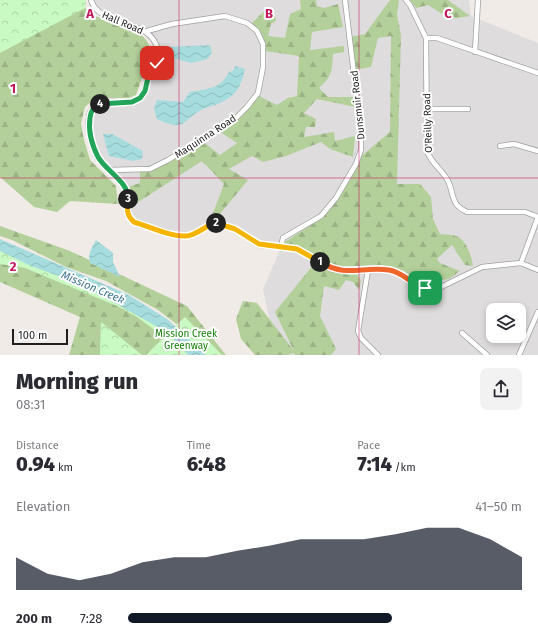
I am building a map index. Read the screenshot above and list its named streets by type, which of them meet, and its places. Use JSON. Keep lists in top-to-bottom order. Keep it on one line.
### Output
{"streets":{"street":["Hall Road","Dunsmuir Road","O'Reilly Road","Maquinna Road"]},"crossings":[["Hall Road","Dunsmuir Road"],["Hall Road","Maquinna Road"]],"water":["Mission Creek"],"parks":["Mission Creek Greenway"],"scale_bar":"100 m","page":{"pins":["4","3","2","1"],"scale":"100 m","heading":["Morning run","08:31"],"stats":[["Distance","0.94 km"],["Time","6:48"],["Pace","7:14 /km"]],"chart":["Elevation","41–50 m"],"list":[{"name":"200 m","note":"7:28"}]},"grid":{"columns":["A","B","C"],"rows":["1","2"]}}
